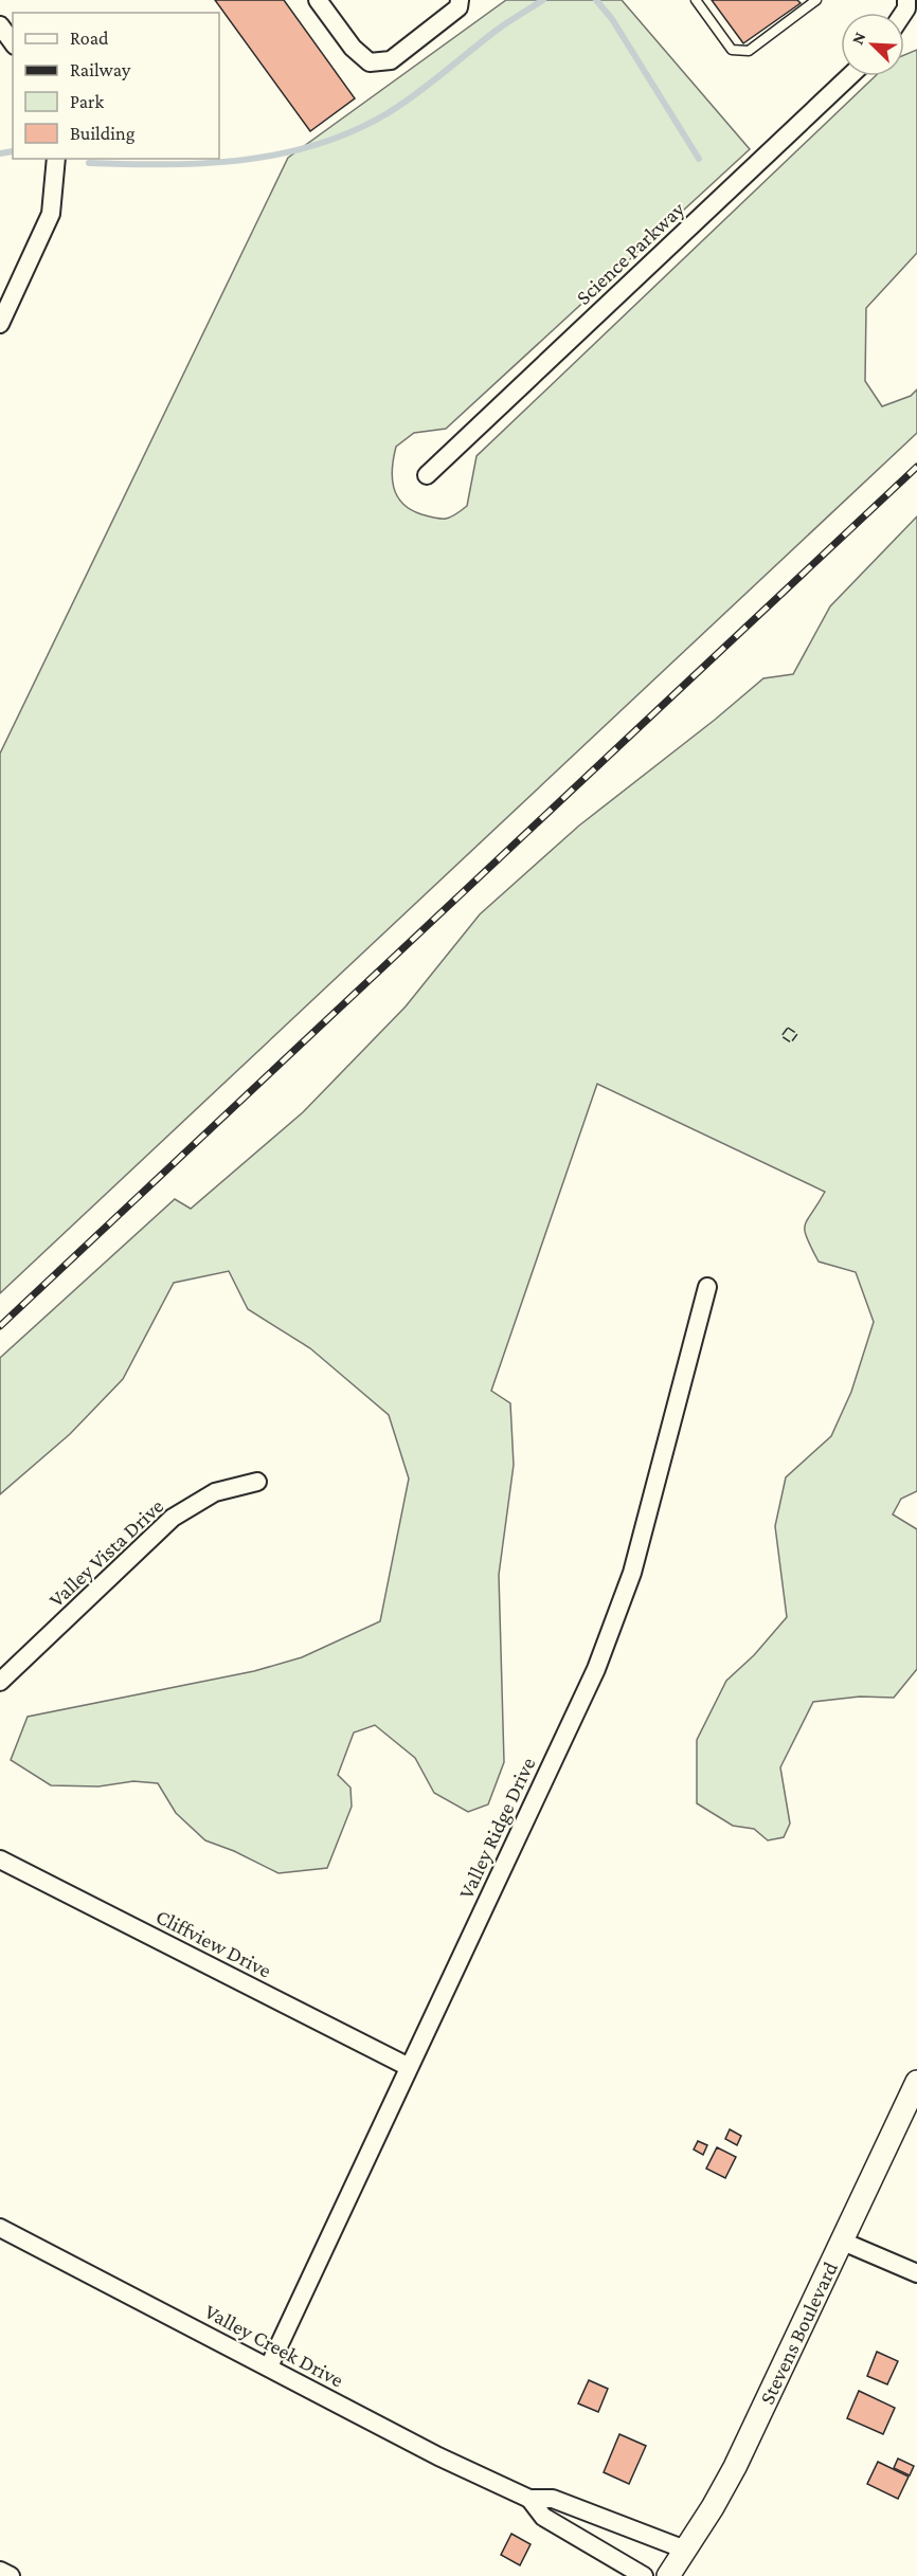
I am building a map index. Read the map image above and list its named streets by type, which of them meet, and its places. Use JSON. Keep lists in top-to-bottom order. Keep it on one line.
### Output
{"streets":{"street":["Science Parkway","Valley Vista Drive","Valley Ridge Drive","Cliffview Drive","Stevens Boulevard","Valley Creek Drive"]},"crossings":[["Valley Ridge Drive","Cliffview Drive"],["Valley Ridge Drive","Valley Creek Drive"],["Stevens Boulevard","Valley Creek Drive"]],"legend":["Road","Railway","Park","Building"],"north":"top left"}
